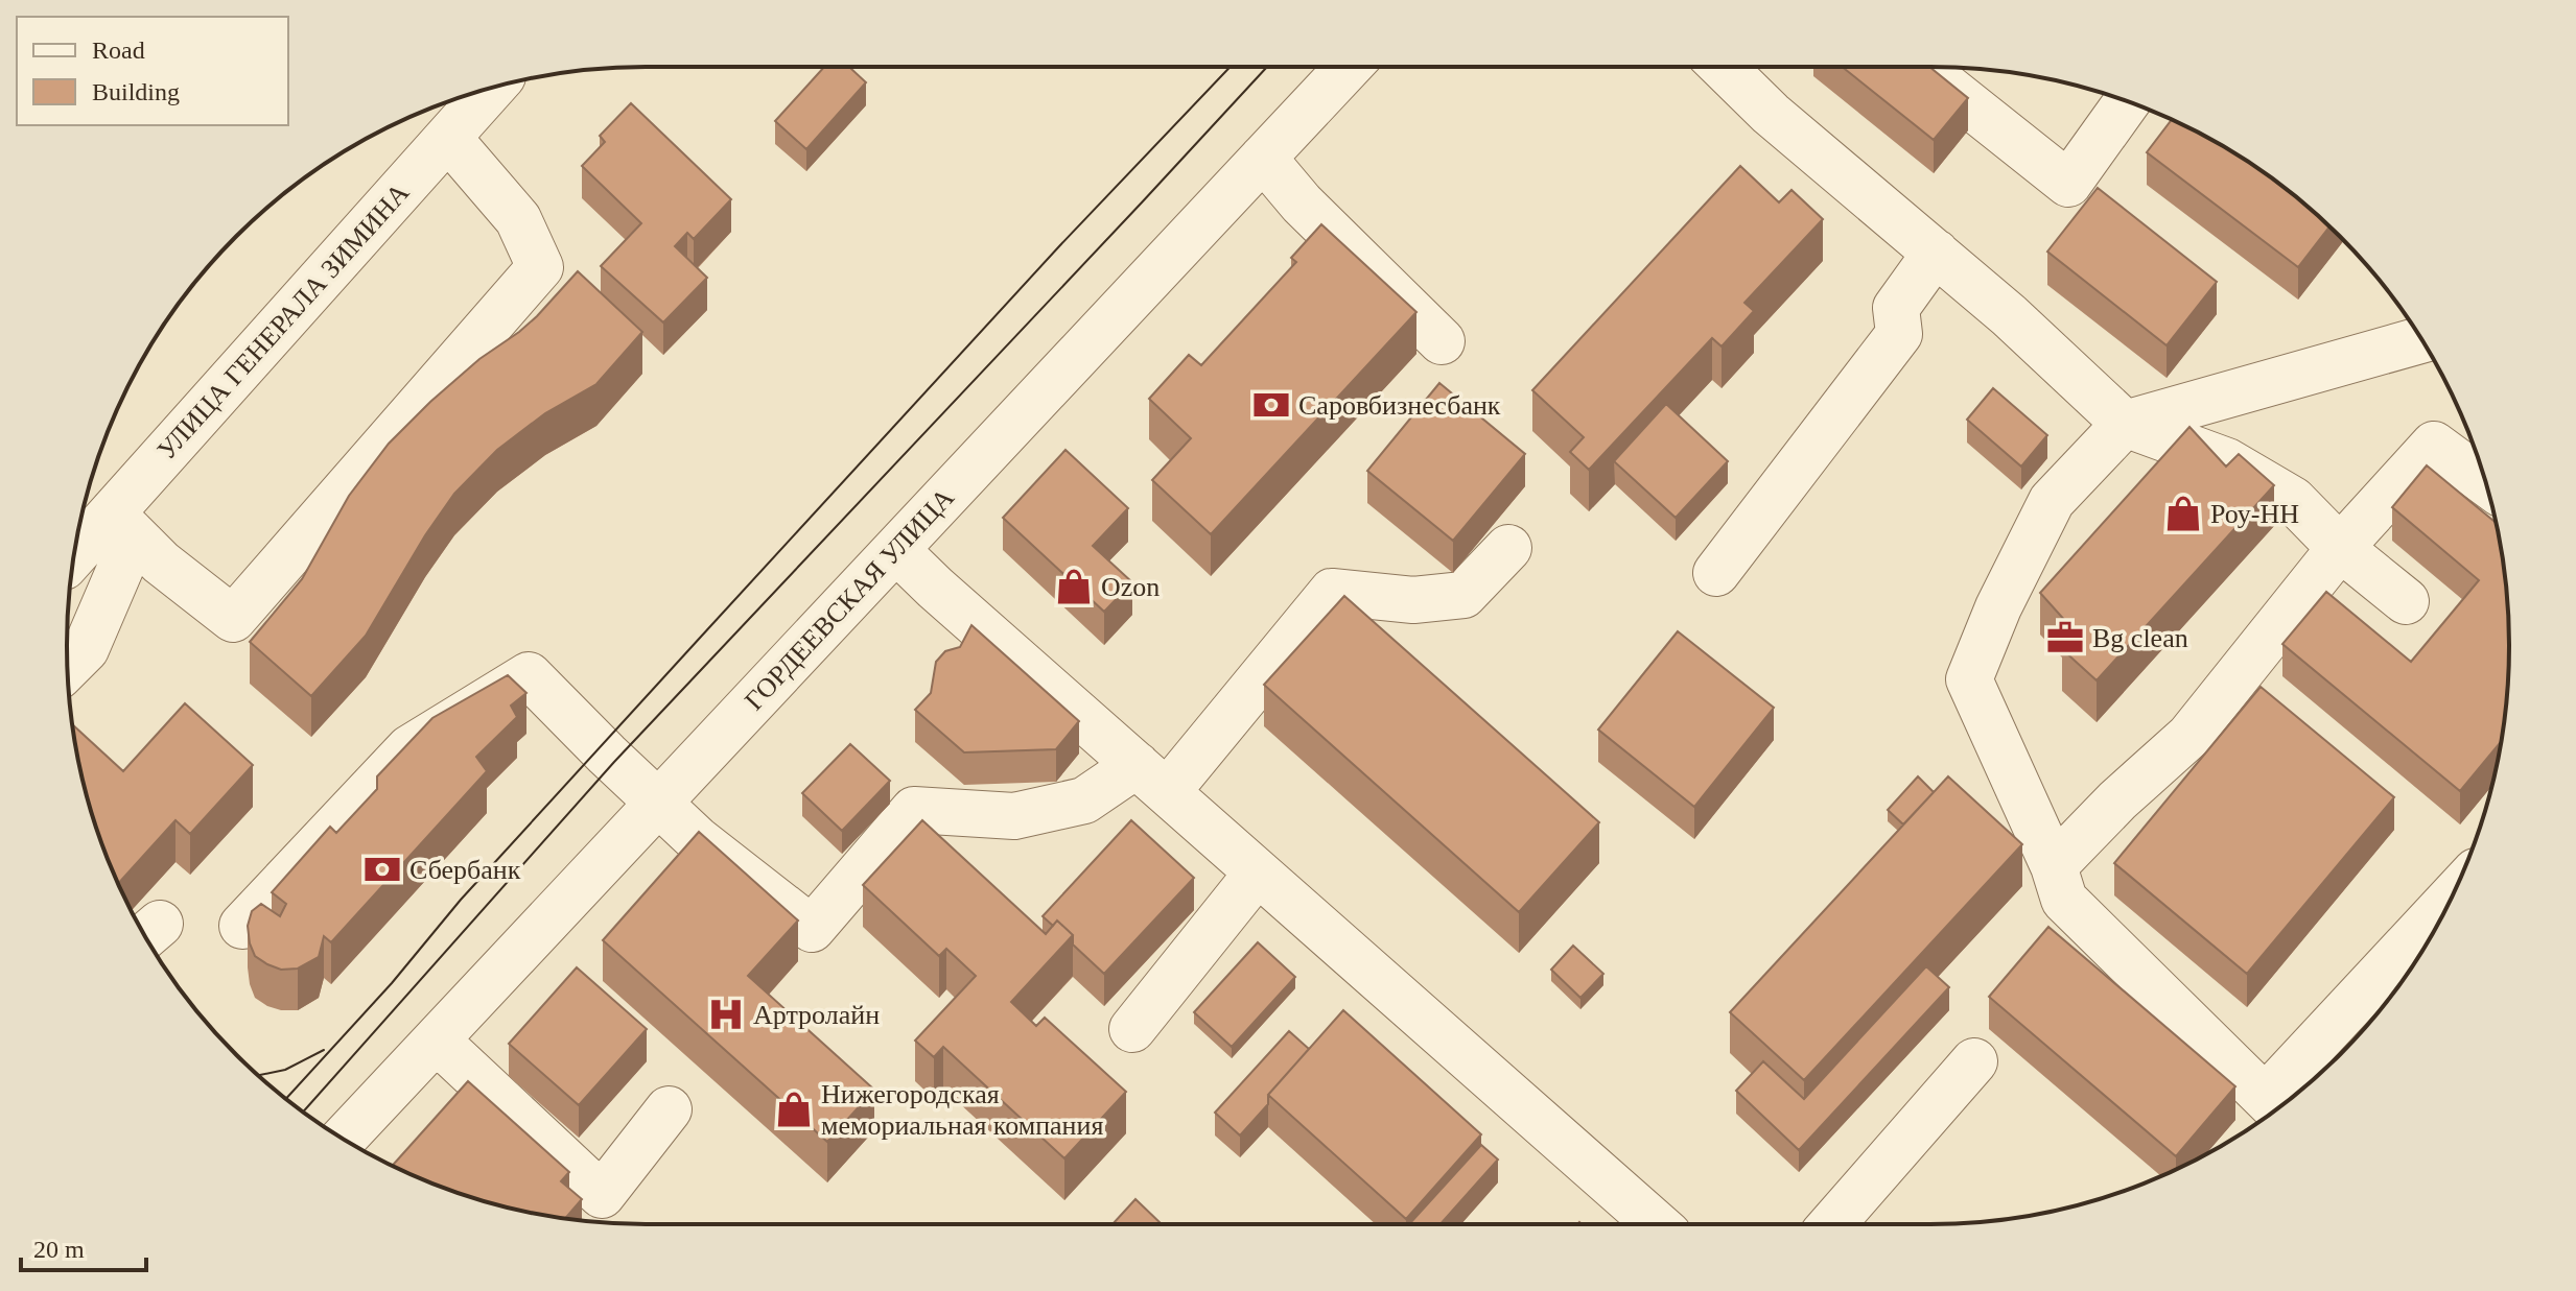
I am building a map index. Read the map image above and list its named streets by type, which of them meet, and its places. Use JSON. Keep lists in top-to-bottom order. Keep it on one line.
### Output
{"streets":{"street":["УЛИЦА ГЕНЕРАЛА ЗИМИНА","ГОРДЕЕВСКАЯ УЛИЦА"]},"places":{"bank":["Саровбизнесбанк","Сбербанк"],"shop":["Роу-НН","Ozon","Нижегородская мемориальная компания"],"office":["Bg clean"],"hospital":["Артролайн"]},"legend":["Road","Building"],"scale_bar":"20 m"}
